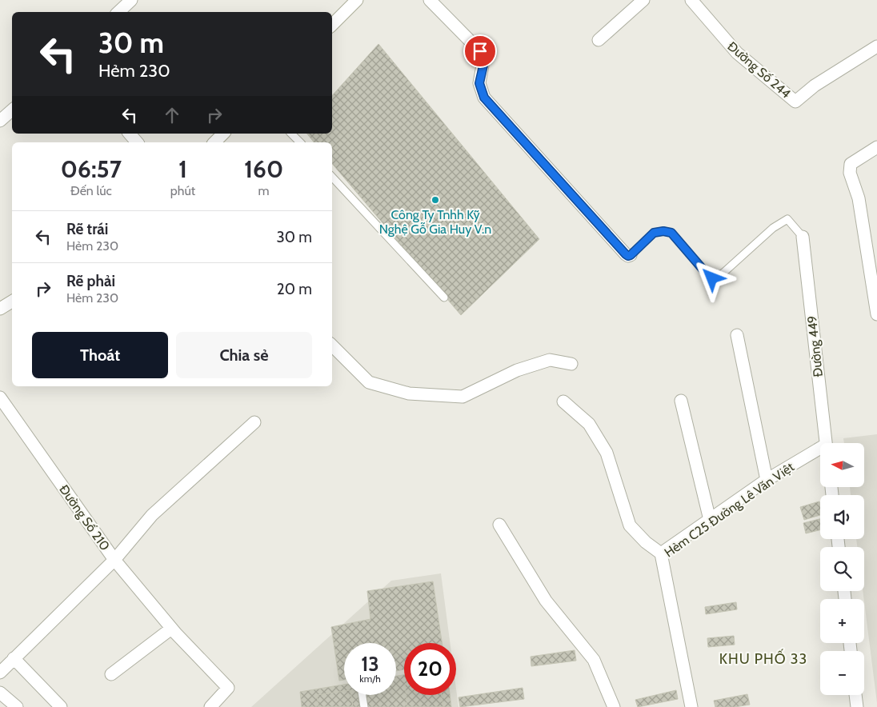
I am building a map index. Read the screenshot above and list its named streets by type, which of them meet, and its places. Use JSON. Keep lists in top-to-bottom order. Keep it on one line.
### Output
{"streets":{"street":["Đường Số 244","Đường 449","Hẻm C25 Đường Lê Văn Việt","Đường Số 210"]},"districts":["KHU PHỐ 33"],"places":["Công Ty Tnhh Kỹ Nghệ Gỗ Gia Huy V.n"],"north":"left","page":{"turn":["30 m","Hẻm 230"],"eta":["06:57","Đến lúc","1","phút","160","m"],"list":[{"name":"Rẽ trái","note":"Hẻm 230","value":"30 m"},{"name":"Rẽ phải","note":"Hẻm 230","value":"20 m"}],"buttons":["Thoát","Chia sẻ"],"map_buttons":["+","−"],"speed":"13 km/h","limit":"20"}}
